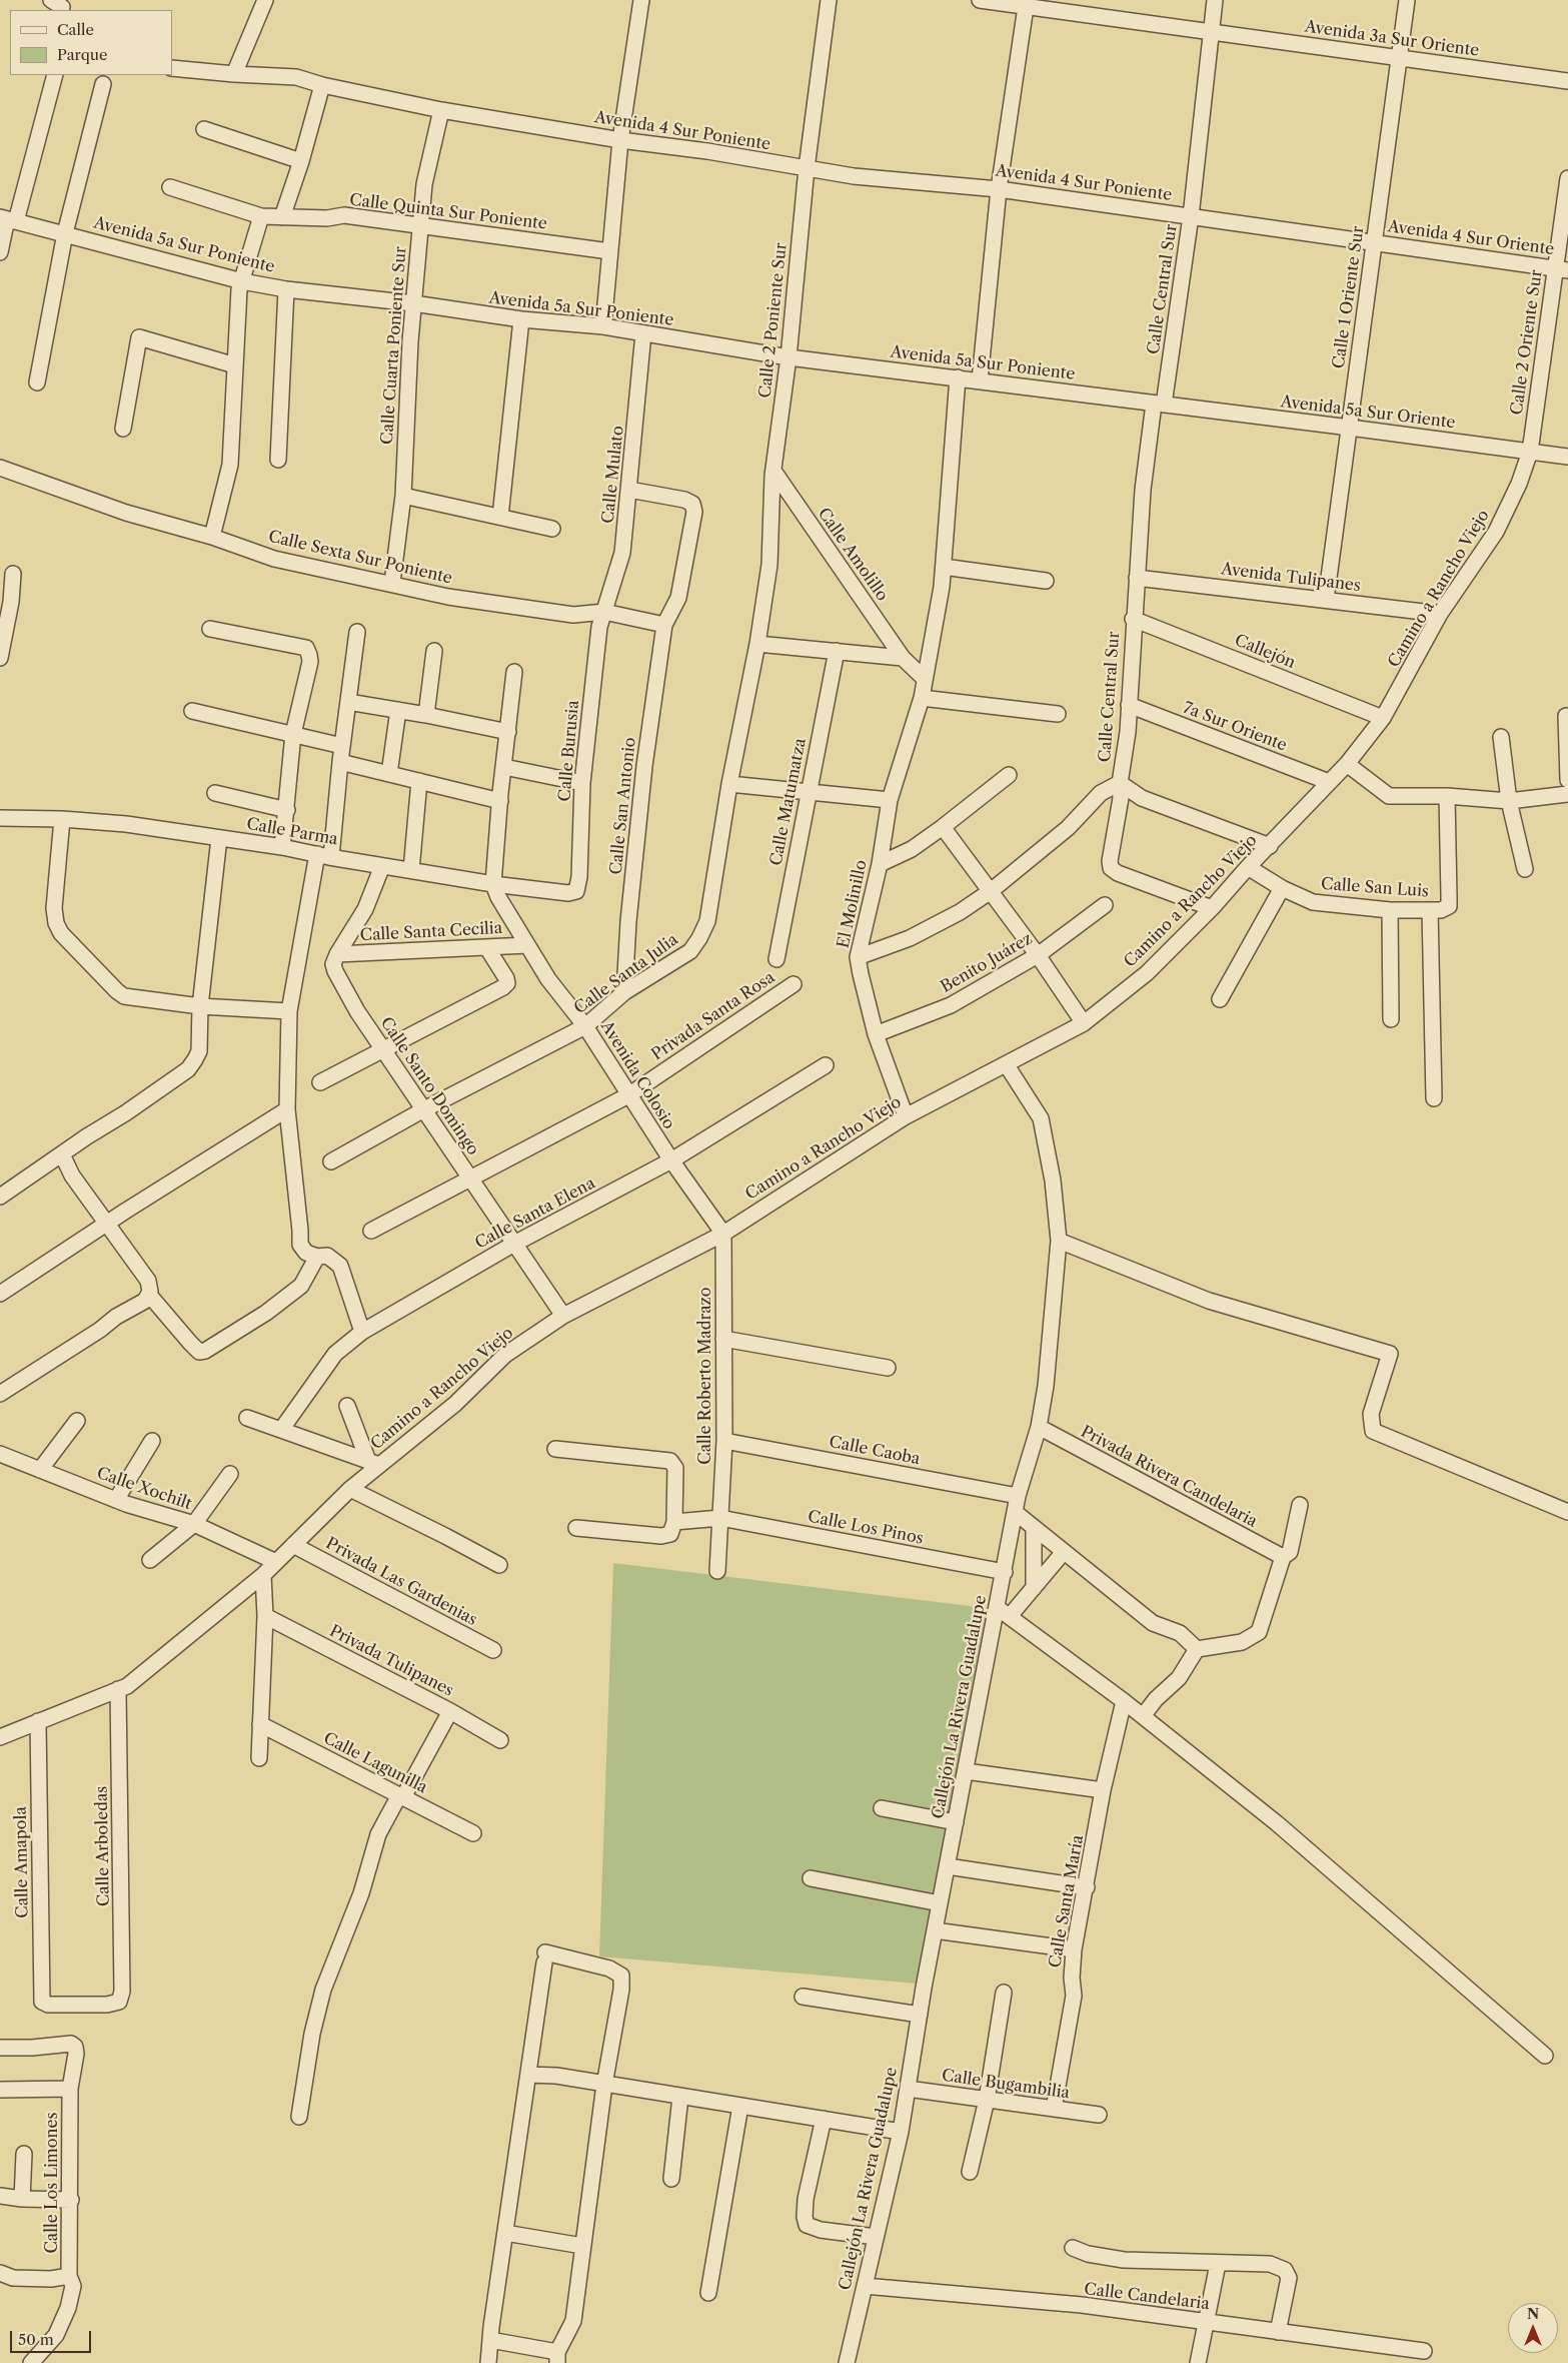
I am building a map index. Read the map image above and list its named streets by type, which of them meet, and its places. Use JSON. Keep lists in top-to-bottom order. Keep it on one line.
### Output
{"streets":{"street":["Avenida 3a Sur Oriente","Avenida 4 Sur Poniente","Calle Quinta Sur Poniente","Avenida 4 Sur Oriente","Avenida 5a Sur Poniente","Calle Central Sur","Calle 1 Oriente Sur","Calle 2 Poniente Sur","Calle 2 Oriente Sur","Calle Cuarta Poniente Sur","Avenida 5a Sur Oriente","Calle Mulato","Calle Amolillo","Calle Sexta Sur Poniente","Avenida Tulipanes","Camino a Rancho Viejo","Callejón","7a Sur Oriente","Calle Burusia","Calle Matumatza","Calle San Antonio","Calle Parma","Calle San Luis","El Molinillo","Calle Santa Cecilia","Benito Juárez","Calle Santa Julia","Privada Santa Rosa","Avenida Colosio","Calle Santo Domingo","Calle Santa Elena","Calle Roberto Madrazo","Calle Caoba","Privada Rivera Candelaria","Calle Xochilt","Calle Los Pinos","Privada Las Gardenias","Privada Tulipanes","Callejón La Rivera Guadalupe","Calle Lagunilla","Calle Arboledas","Calle Amapola","Calle Santa María","Calle Bugambilia","Calle Los Limones","Calle Candelaria"]},"crossings":[["Avenida 3a Sur Oriente","Calle Central Sur"],["Avenida 3a Sur Oriente","Calle 1 Oriente Sur"],["Avenida 4 Sur Poniente","Avenida 4 Sur Oriente"],["Avenida 4 Sur Poniente","Calle Central Sur"],["Avenida 4 Sur Poniente","Calle 2 Poniente Sur"],["Avenida 4 Sur Poniente","Calle Cuarta Poniente Sur"],["Calle Quinta Sur Poniente","Calle Cuarta Poniente Sur"],["Avenida 4 Sur Oriente","Calle Central Sur"],["Avenida 4 Sur Oriente","Calle 1 Oriente Sur"],["Avenida 4 Sur Oriente","Calle 2 Oriente Sur"],["Avenida 5a Sur Poniente","Calle Central Sur"],["Avenida 5a Sur Poniente","Calle 2 Poniente Sur"],["Avenida 5a Sur Poniente","Calle Cuarta Poniente Sur"],["Avenida 5a Sur Poniente","Avenida 5a Sur Oriente"],["Avenida 5a Sur Poniente","Calle Mulato"],["Avenida 5a Sur Poniente","El Molinillo"],["Calle Central Sur","Avenida 5a Sur Oriente"],["Calle Central Sur","Avenida Tulipanes"],["Calle Central Sur","Camino a Rancho Viejo"],["Calle Central Sur","Callejón"],["Calle Central Sur","7a Sur Oriente"],["Calle 1 Oriente Sur","Avenida 5a Sur Oriente"],["Calle 1 Oriente Sur","Avenida Tulipanes"],["Calle 2 Poniente Sur","Calle Amolillo"],["Calle 2 Poniente Sur","Calle Santa Julia"],["Calle 2 Oriente Sur","Avenida 5a Sur Oriente"],["Calle 2 Oriente Sur","Camino a Rancho Viejo"],["Calle Cuarta Poniente Sur","Calle Sexta Sur Poniente"],["Avenida 5a Sur Oriente","Camino a Rancho Viejo"],["Calle Mulato","Calle Sexta Sur Poniente"],["Calle Mulato","Calle Burusia"],["Calle Mulato","Calle San Antonio"],["Calle Amolillo","El Molinillo"],["Calle Sexta Sur Poniente","Calle Burusia"],["Avenida Tulipanes","Camino a Rancho Viejo"],["Camino a Rancho Viejo","Callejón"],["Camino a Rancho Viejo","7a Sur Oriente"],["Camino a Rancho Viejo","Calle San Luis"],["Camino a Rancho Viejo","El Molinillo"],["Camino a Rancho Viejo","Avenida Colosio"],["Camino a Rancho Viejo","Calle Santo Domingo"],["Camino a Rancho Viejo","Calle Roberto Madrazo"],["Camino a Rancho Viejo","Calle Xochilt"],["Camino a Rancho Viejo","Privada Las Gardenias"],["Camino a Rancho Viejo","Callejón La Rivera Guadalupe"],["Camino a Rancho Viejo","Calle Arboledas"],["Camino a Rancho Viejo","Calle Amapola"],["Calle Burusia","Calle Parma"],["Calle San Antonio","Calle Santa Julia"],["Calle Parma","Avenida Colosio"],["El Molinillo","Benito Juárez"],["Calle Santa Cecilia","Avenida Colosio"],["Calle Santa Cecilia","Calle Santo Domingo"],["Calle Santa Julia","Avenida Colosio"],["Calle Santa Julia","Calle Santo Domingo"],["Privada Santa Rosa","Avenida Colosio"],["Privada Santa Rosa","Calle Santo Domingo"],["Avenida Colosio","Calle Santa Elena"],["Avenida Colosio","Calle Roberto Madrazo"],["Calle Santo Domingo","Calle Santa Elena"],["Calle Roberto Madrazo","Calle Caoba"],["Calle Roberto Madrazo","Calle Los Pinos"],["Calle Caoba","Callejón La Rivera Guadalupe"],["Privada Rivera Candelaria","Callejón La Rivera Guadalupe"],["Calle Los Pinos","Callejón La Rivera Guadalupe"],["Callejón La Rivera Guadalupe","Calle Bugambilia"],["Callejón La Rivera Guadalupe","Calle Candelaria"],["Calle Arboledas","Calle Amapola"],["Calle Santa María","Calle Bugambilia"]],"legend":["Calle","Parque"],"scale_bar":"50 m","north":"top"}
